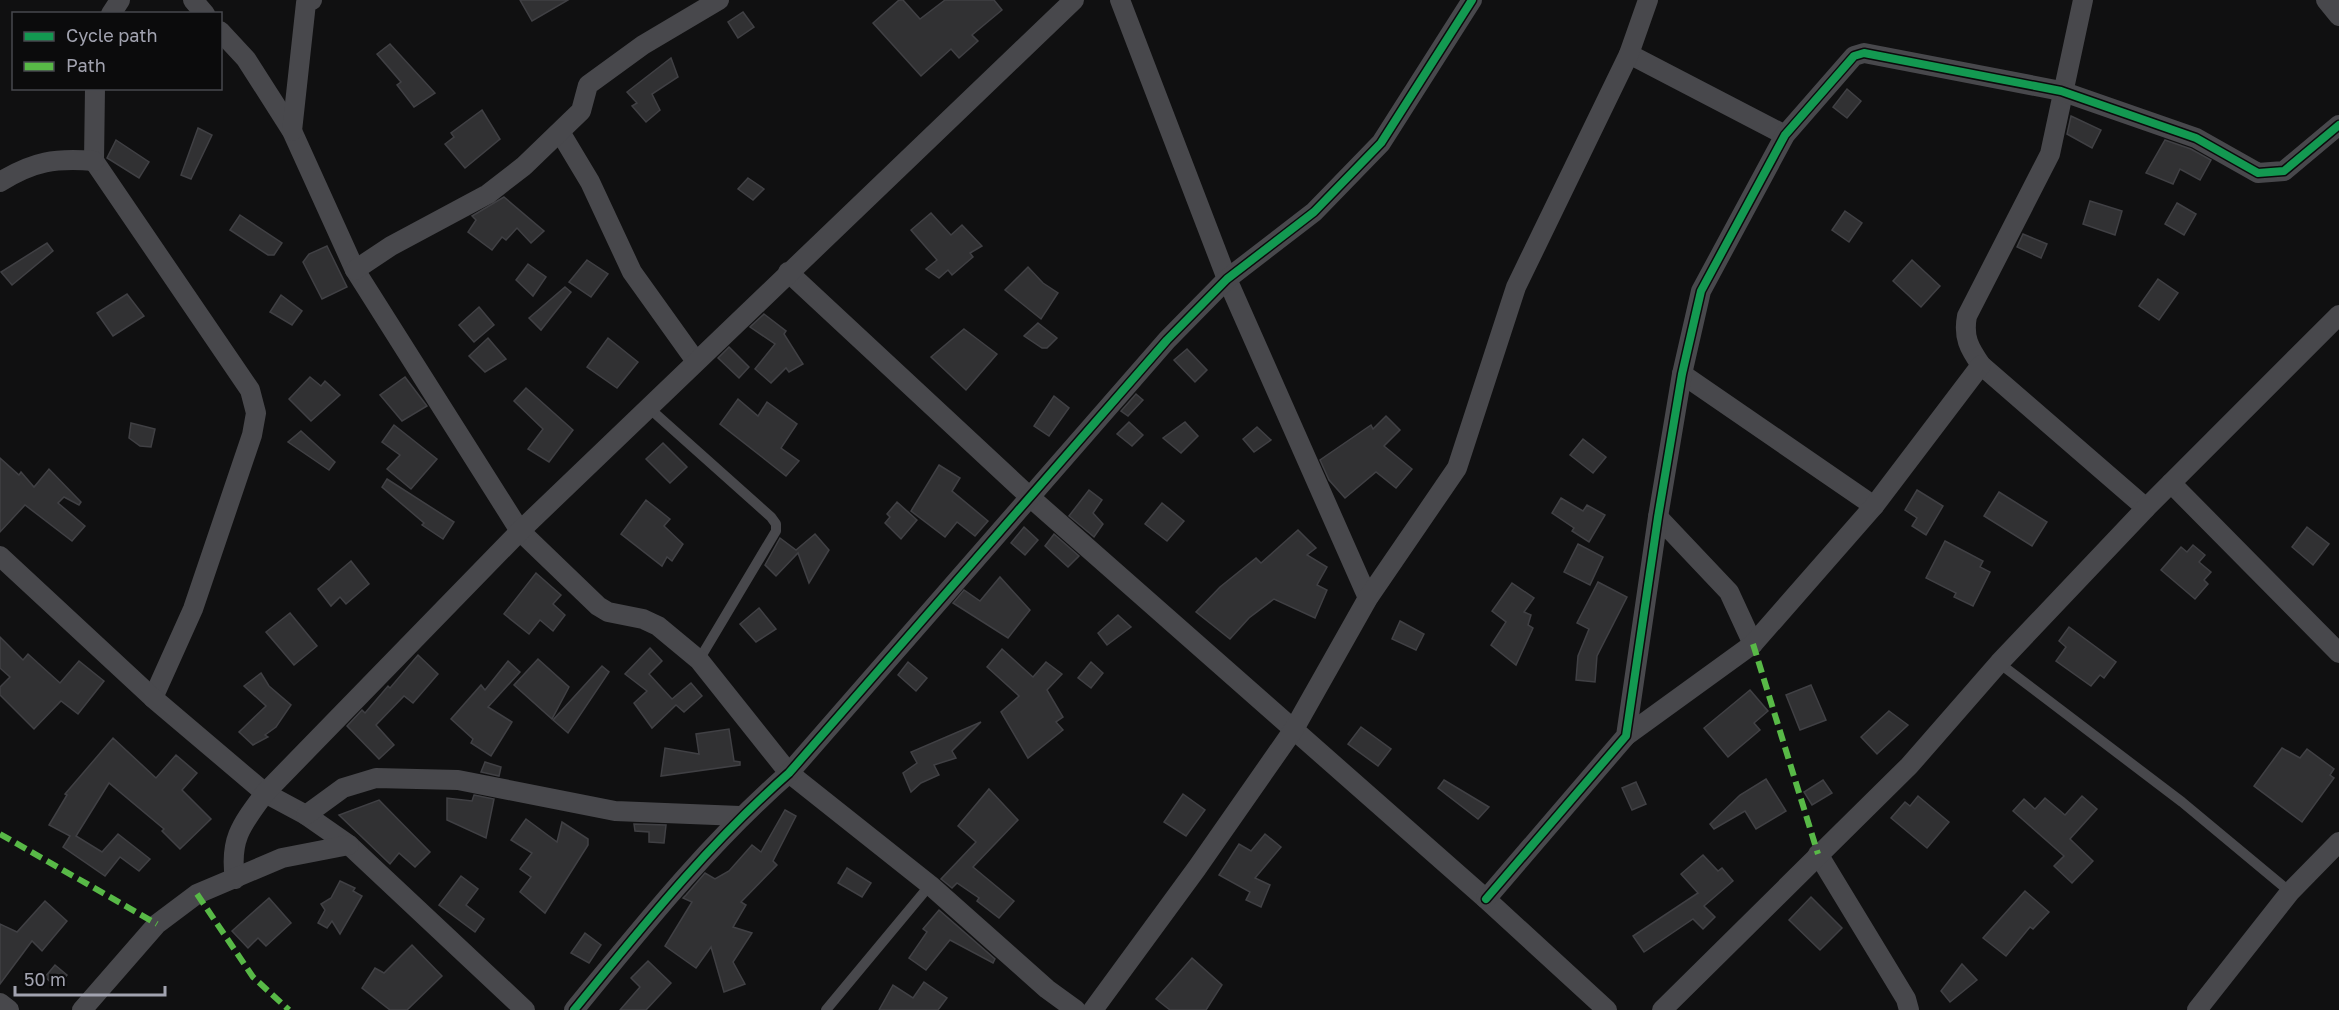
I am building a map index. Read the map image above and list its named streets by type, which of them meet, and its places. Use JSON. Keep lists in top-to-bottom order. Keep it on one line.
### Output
{"legend":["Cycle path","Path"],"scale_bar":"50 m"}
